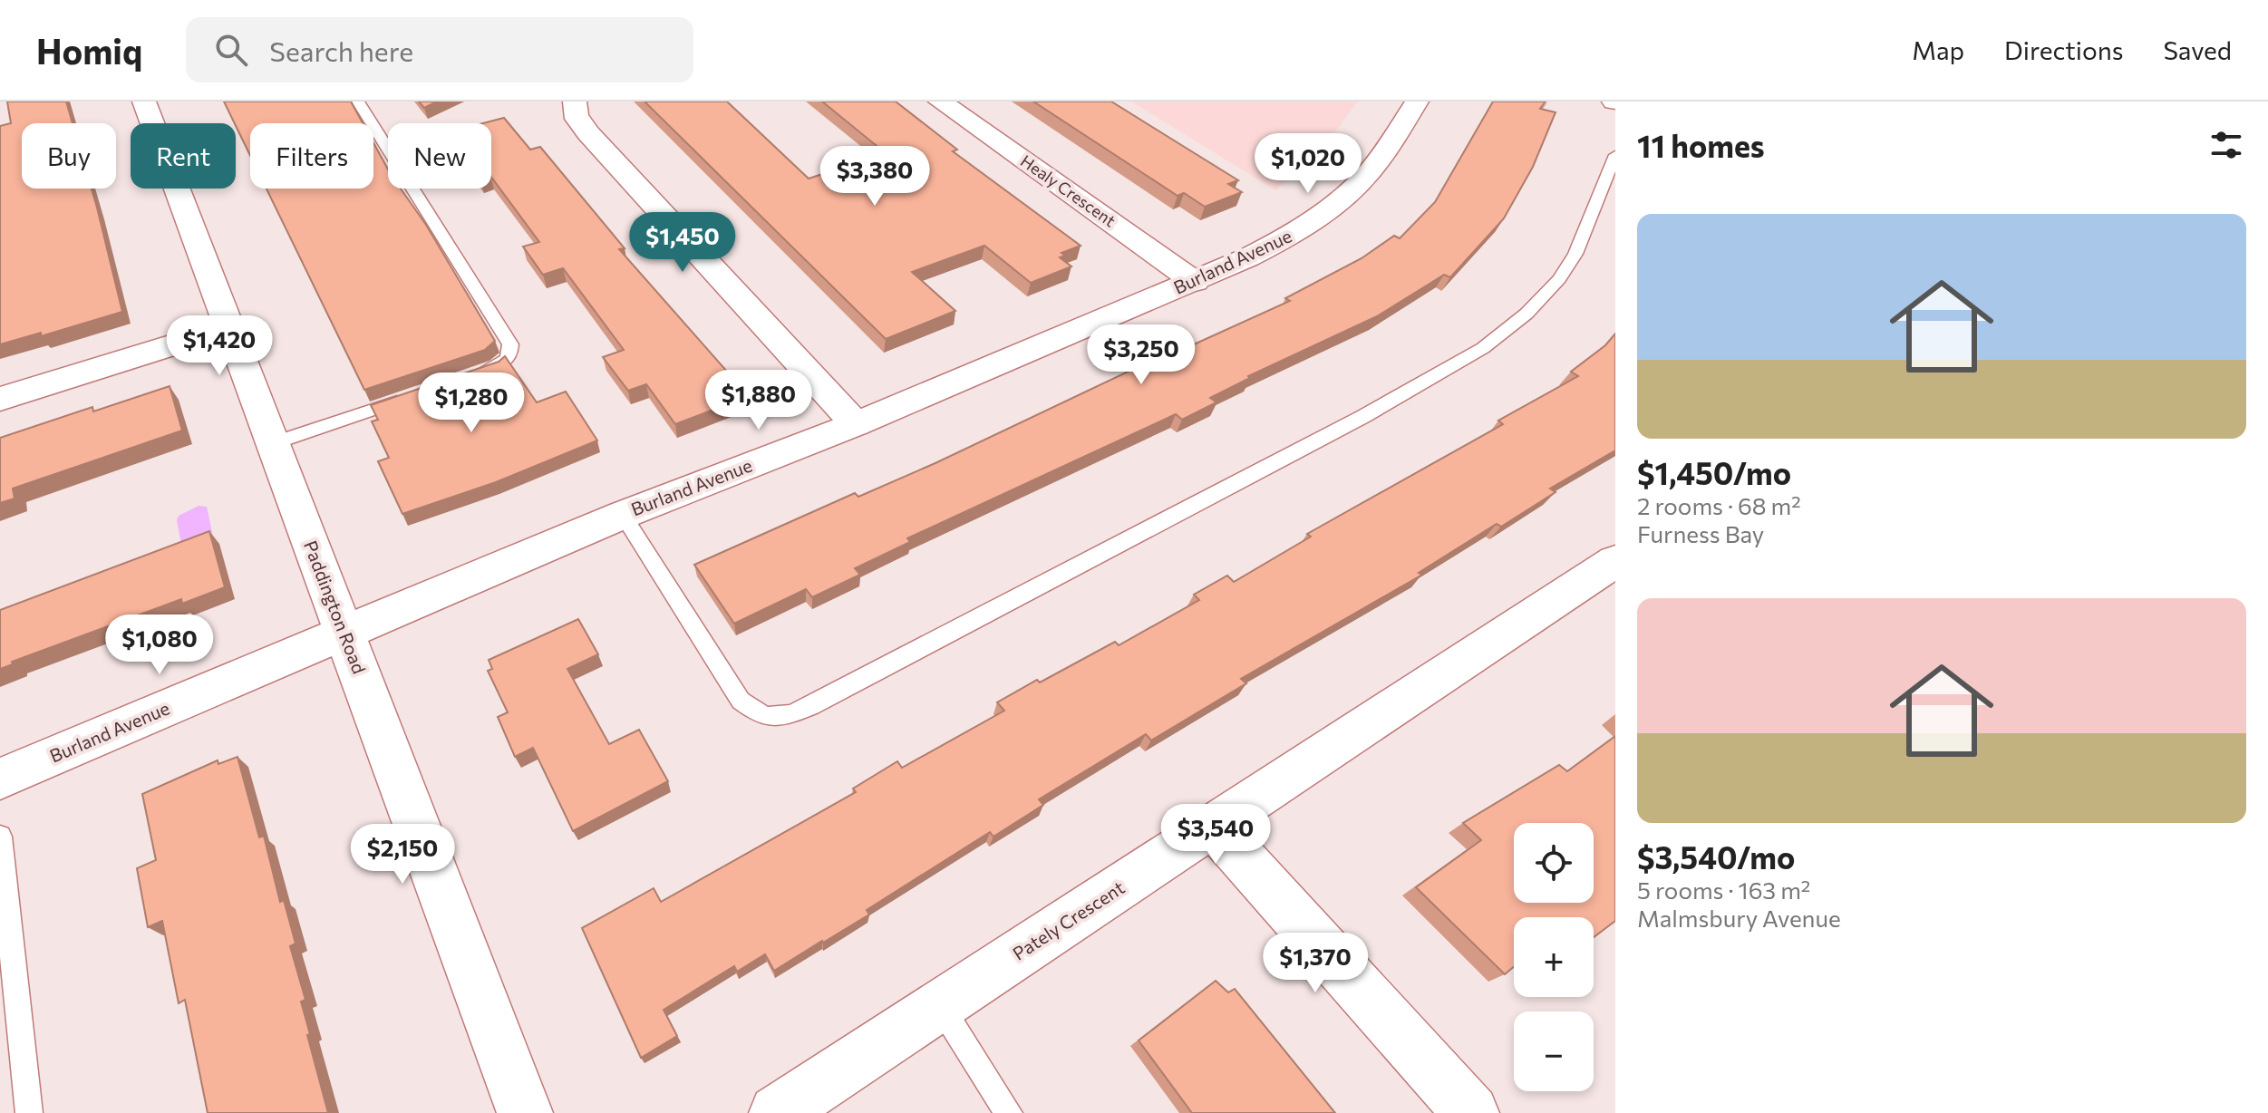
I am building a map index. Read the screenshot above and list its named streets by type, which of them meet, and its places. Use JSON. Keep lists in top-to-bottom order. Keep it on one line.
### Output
{"streets":{"street":["Healy Crescent","Burland Avenue","Paddington Road","Pately Crescent"]},"crossings":[["Healy Crescent","Burland Avenue"],["Burland Avenue","Paddington Road"]],"page":{"header":"Homiq","search":"Search here","nav":["Map","Directions","Saved"],"heading":"11 homes","chip":["Buy","Rent","Filters","New"],"price":["$1,020","$3,380","$1,450","$1,420","$3,250","$1,880","$1,280","$1,080","$3,540","$2,150","$1,370"],"list":[{"name":"$1,450/mo","note":"2 rooms · 68 m² · Furness Bay"},{"name":"$3,540/mo","note":"5 rooms · 163 m² · Malmsbury Avenue"}],"map_buttons":["+","−"]}}
